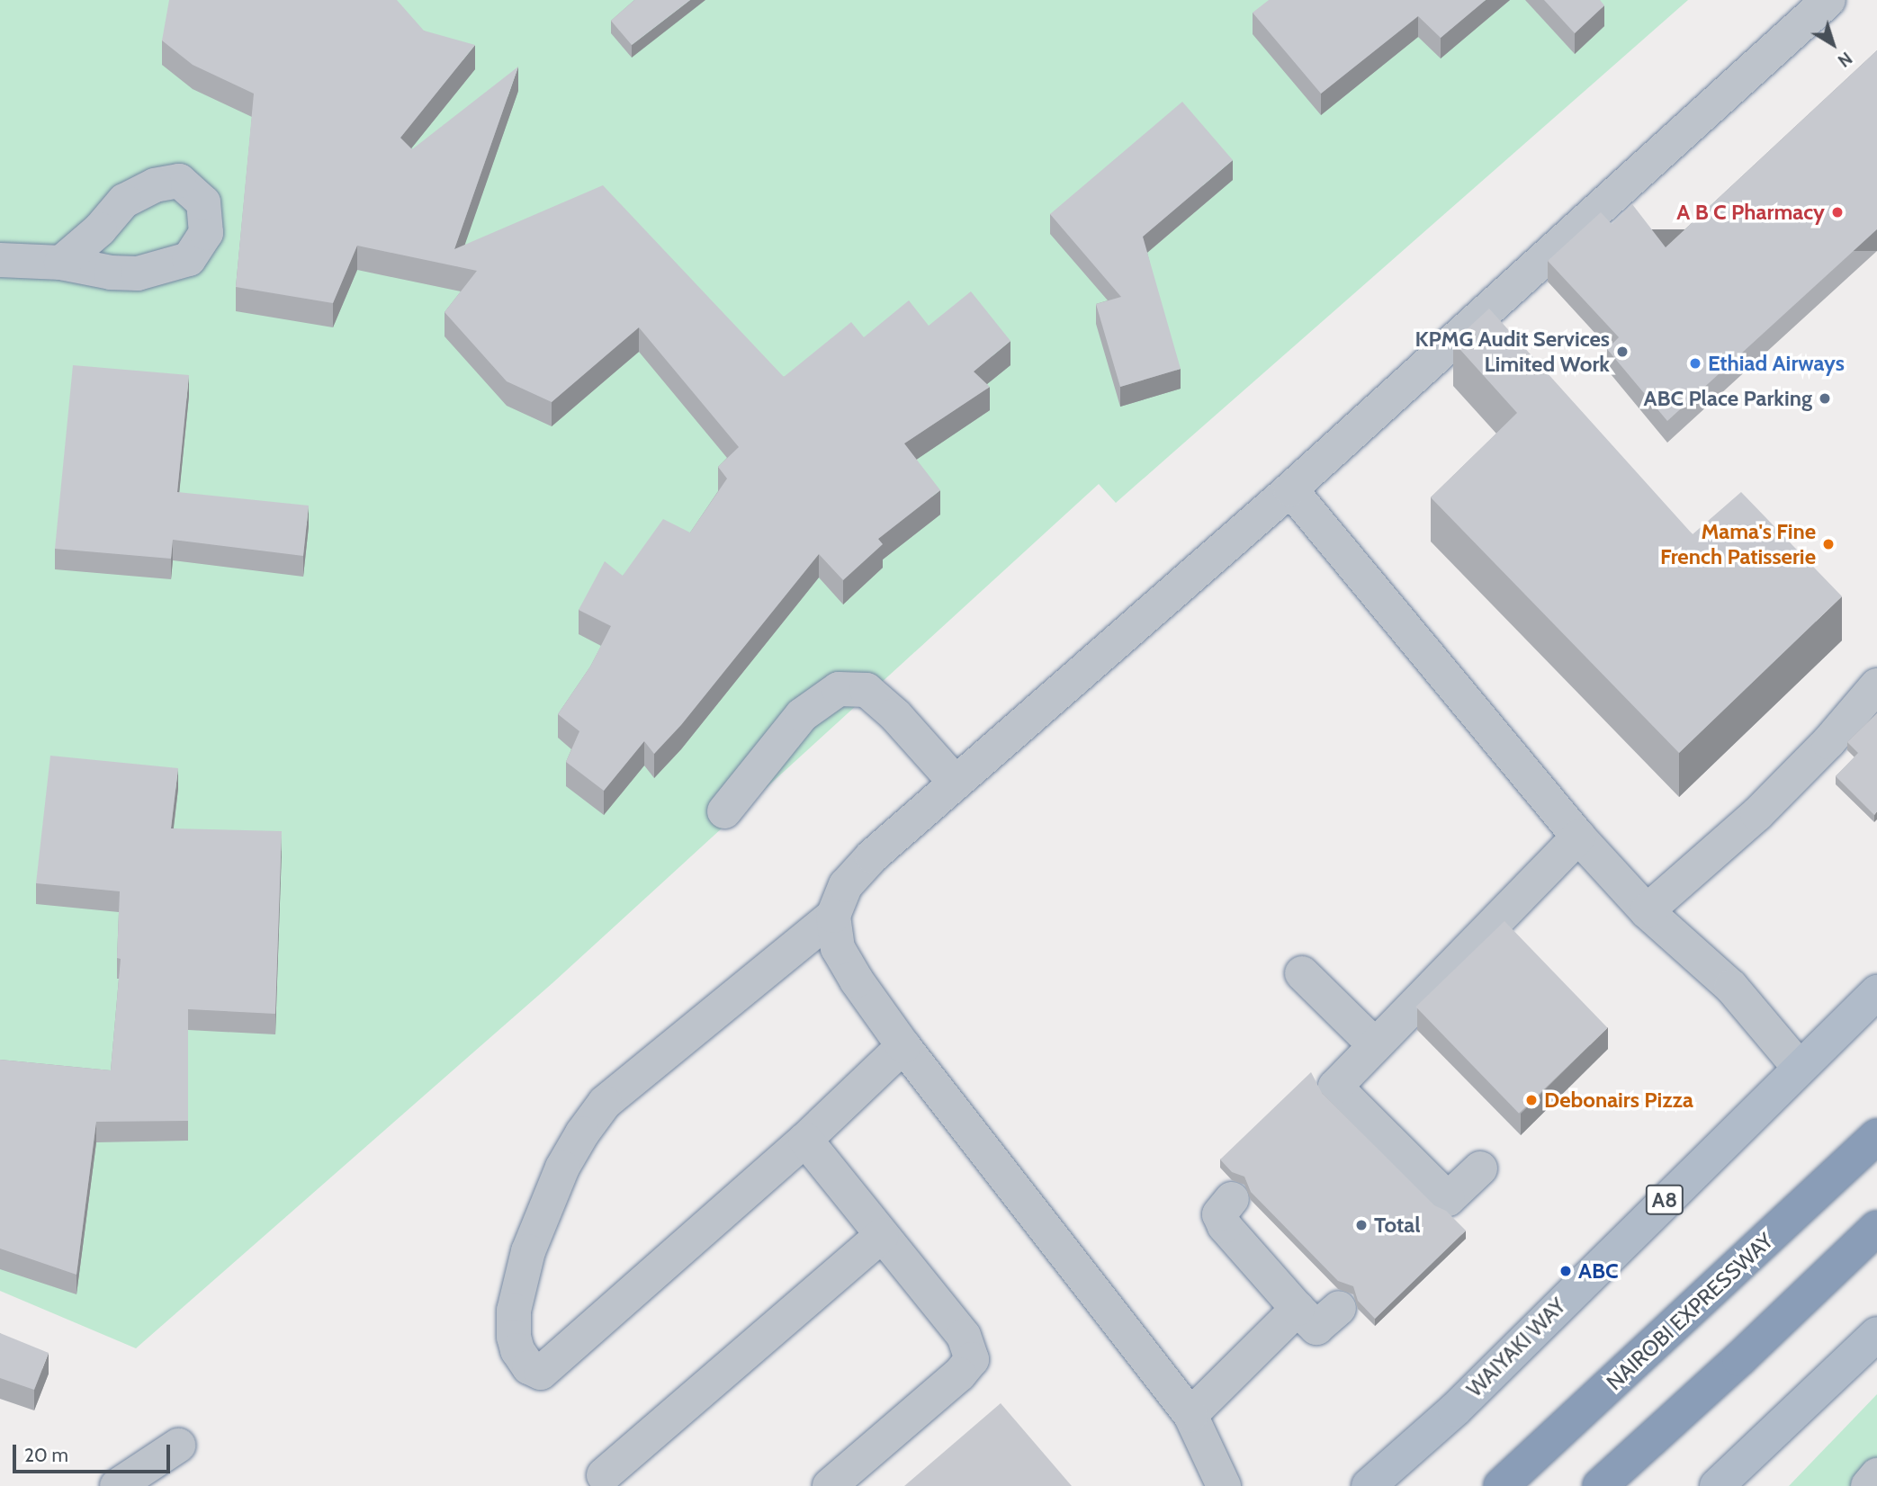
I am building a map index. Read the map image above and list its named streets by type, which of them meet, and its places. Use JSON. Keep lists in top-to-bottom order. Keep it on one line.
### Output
{"streets":{"highway":["NAIROBI EXPRESSWAY"],"main road":["A8","WAIYAKI WAY"]},"places":["A B C Pharmacy","KPMG Audit Services Limited Work","Ethiad Airways","ABC Place Parking","Mama's Fine French Patisserie","Debonairs Pizza","Total","ABC"],"scale_bar":"20 m","north":"bottom right"}
